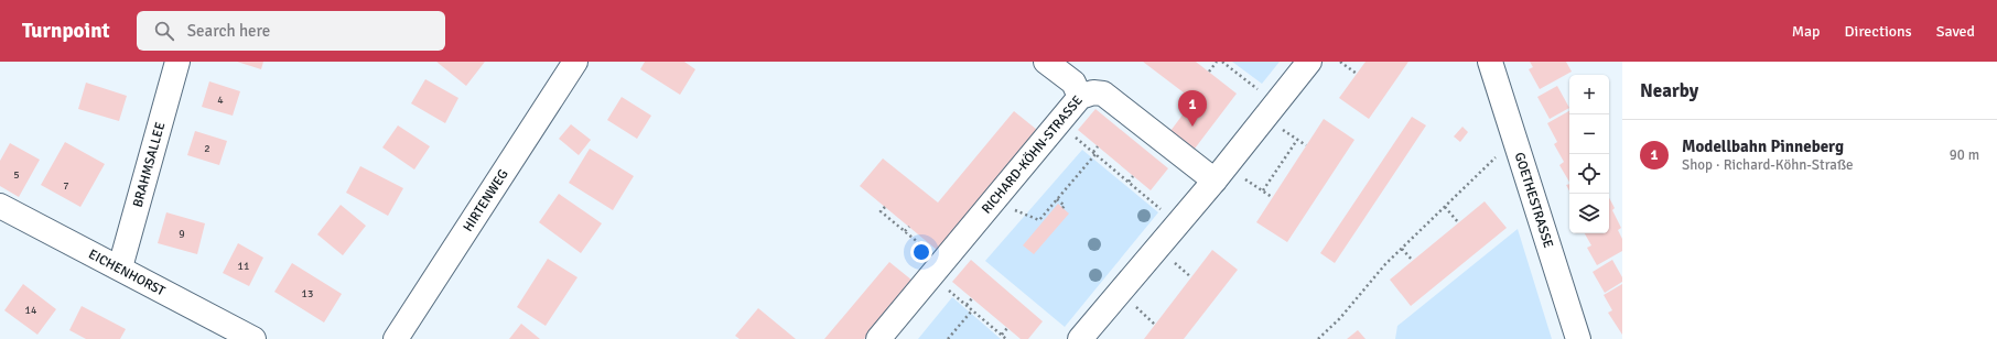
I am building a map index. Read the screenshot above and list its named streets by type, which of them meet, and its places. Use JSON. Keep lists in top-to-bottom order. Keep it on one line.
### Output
{"streets":{"street":["RICHARD-KÖHN-STRASSE","BRAHMSALLEE","HIRTENWEG","GOETHESTRASSE","EICHENHORST"]},"crossings":[["BRAHMSALLEE","EICHENHORST"]],"house_numbers":["4","2","5","7","9","11","13","14"],"page":{"header":"Turnpoint","search":"Search here","nav":["Map","Directions","Saved"],"heading":"Nearby","map_buttons":["+","−"],"pins":"1","list":[{"mark":"1","name":"Modellbahn Pinneberg","note":"Shop · Richard-Köhn-Straße","value":"90 m"}]}}
